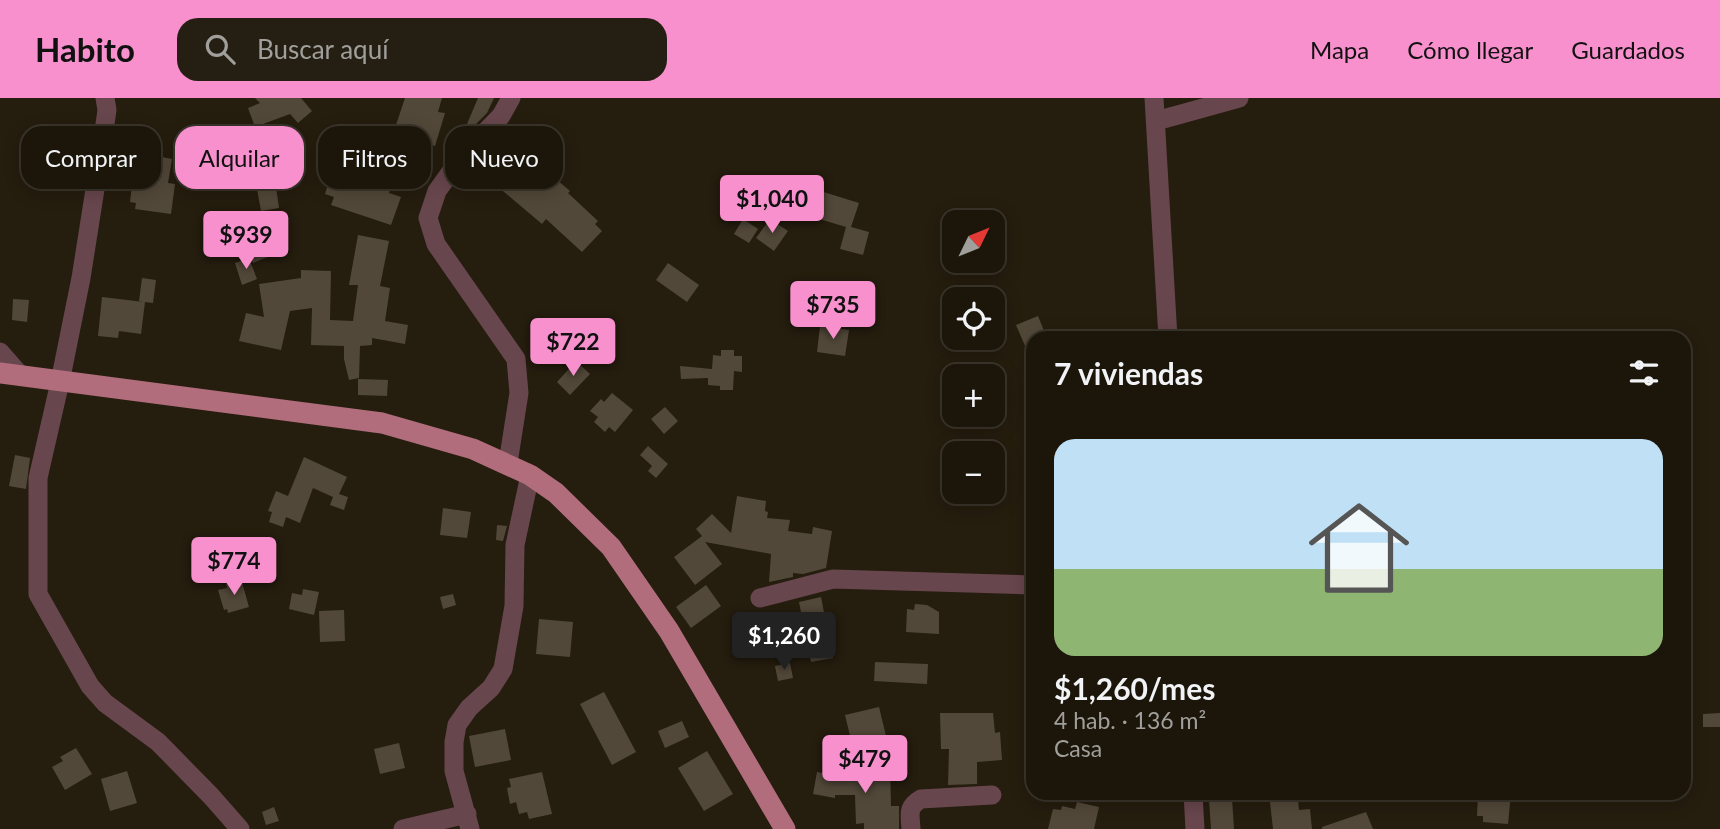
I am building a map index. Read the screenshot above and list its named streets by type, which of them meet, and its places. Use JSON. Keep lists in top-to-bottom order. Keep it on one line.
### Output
{"north":"top right","page":{"header":"Habito","search":"Buscar aquí","nav":["Mapa","Cómo llegar","Guardados"],"chip":["Comprar","Alquilar","Filtros","Nuevo"],"price":["$1,040","$939","$735","$722","$774","$1,260","$479"],"map_buttons":["+","−"],"heading":"7 viviendas","list":[{"name":"$1,260/mes","note":"4 hab. · 136 m² · Casa"}]}}
